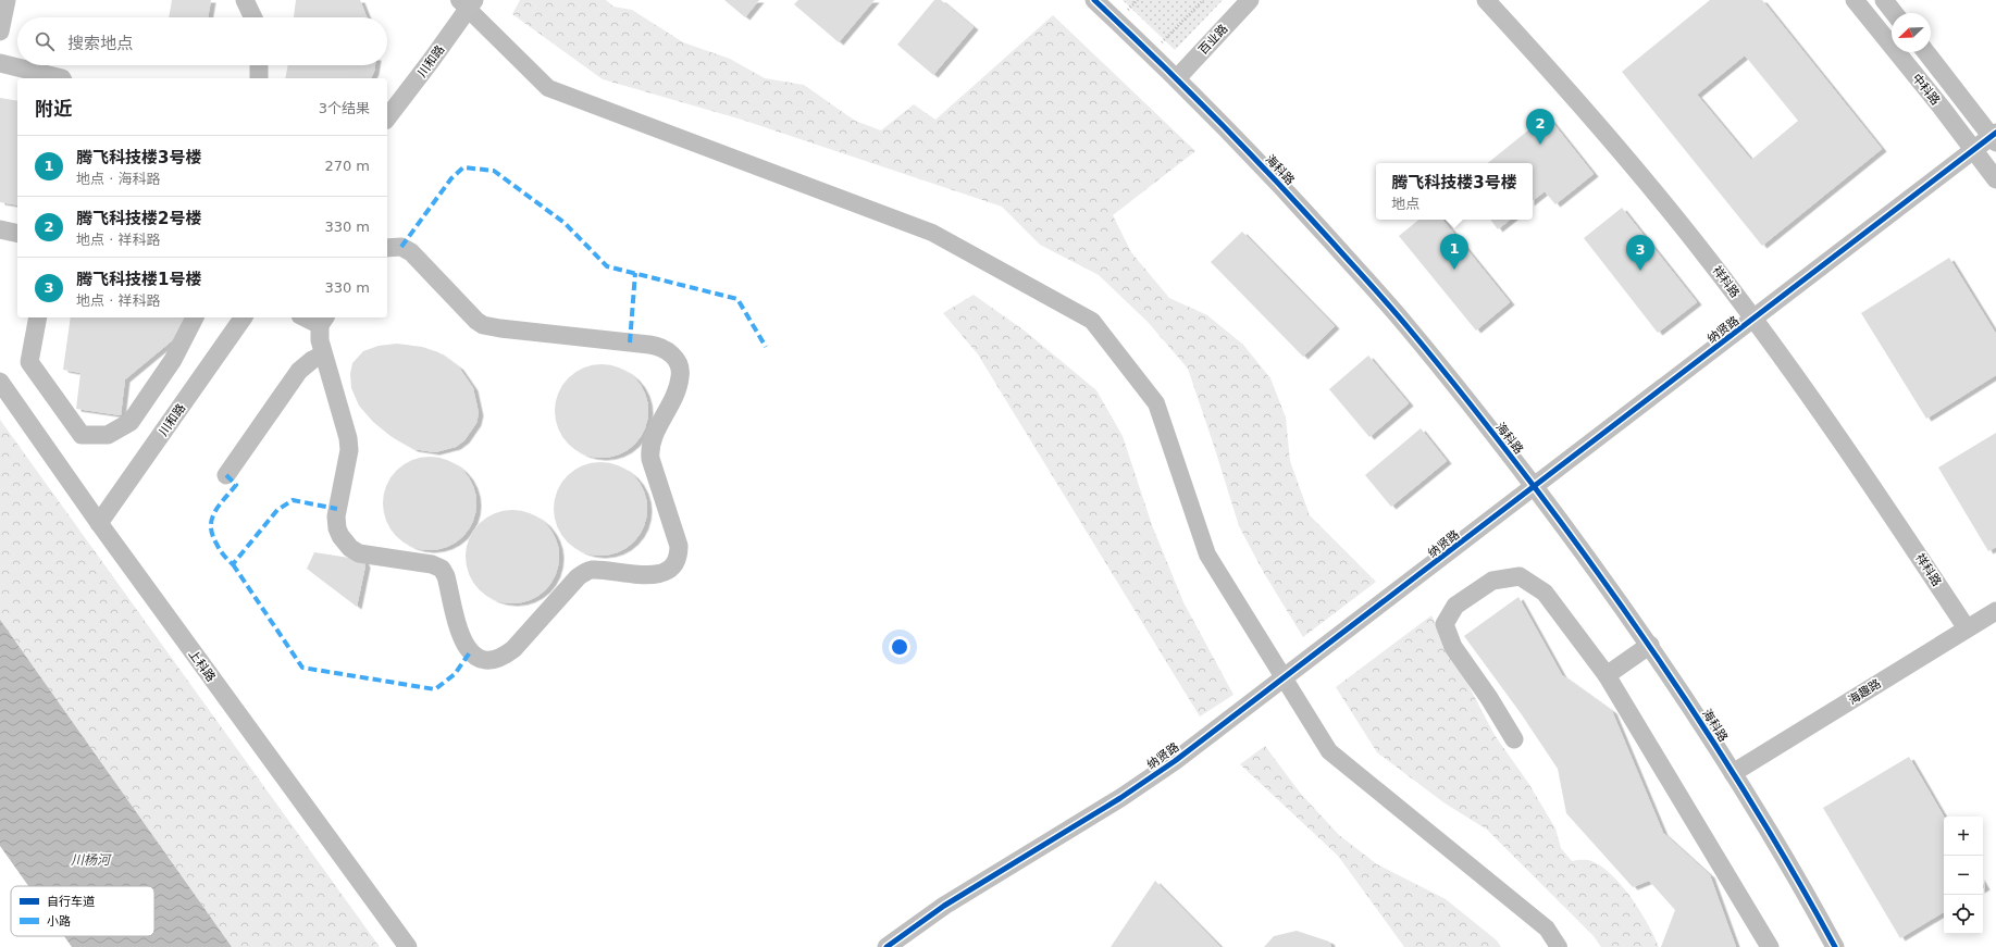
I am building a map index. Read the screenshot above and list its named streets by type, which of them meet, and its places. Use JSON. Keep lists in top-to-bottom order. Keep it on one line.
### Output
{"streets":{"street":["百业路","川和路","中科路","海科路","祥科路","纳贤路","上科路","海趣路"]},"crossings":[["百业路","海科路"],["川和路","上科路"],["中科路","纳贤路"],["海科路","纳贤路"],["海科路","海趣路"],["祥科路","纳贤路"],["祥科路","海趣路"]],"water":["川杨河"],"legend":["自行车道","小路"],"north":"bottom left","page":{"search":"搜索地点","heading":["附近","3个结果"],"pins":["2","1","3"],"list":[{"mark":"1","name":"腾飞科技楼3号楼","note":"地点 · 海科路","value":"270 m"},{"mark":"2","name":"腾飞科技楼2号楼","note":"地点 · 祥科路","value":"330 m"},{"mark":"3","name":"腾飞科技楼1号楼","note":"地点 · 祥科路","value":"330 m"}],"popup":["腾飞科技楼3号楼","地点"],"map_buttons":["+","−"]}}
